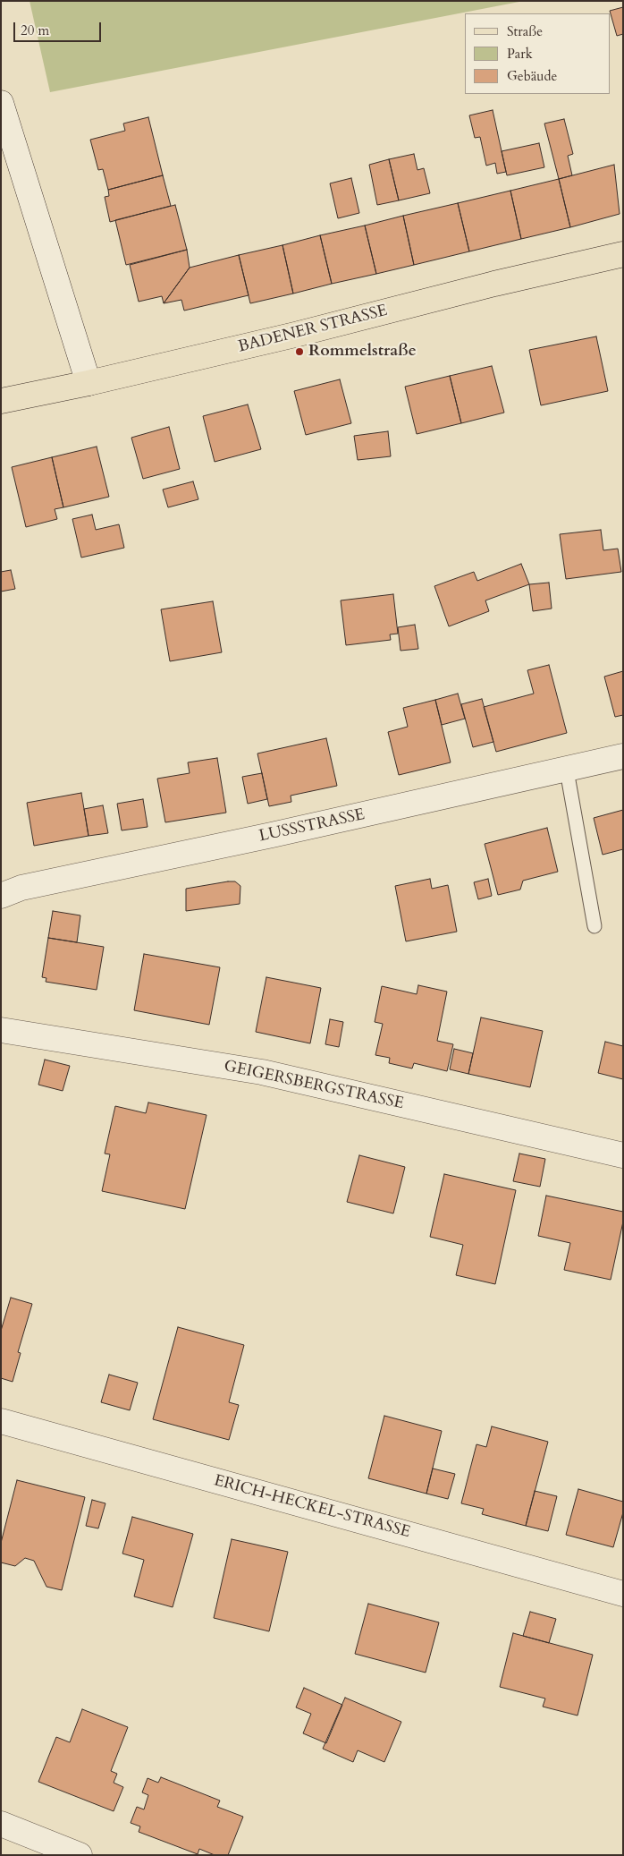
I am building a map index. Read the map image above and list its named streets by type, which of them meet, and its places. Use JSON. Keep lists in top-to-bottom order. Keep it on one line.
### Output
{"streets":{"main road":["BADENER STRASSE"],"street":["LUSSSTRASSE","GEIGERSBERGSTRASSE","ERICH-HECKEL-STRASSE"]},"places":["Rommelstraße"],"legend":["Straße","Park","Gebäude"],"scale_bar":"20 m"}
